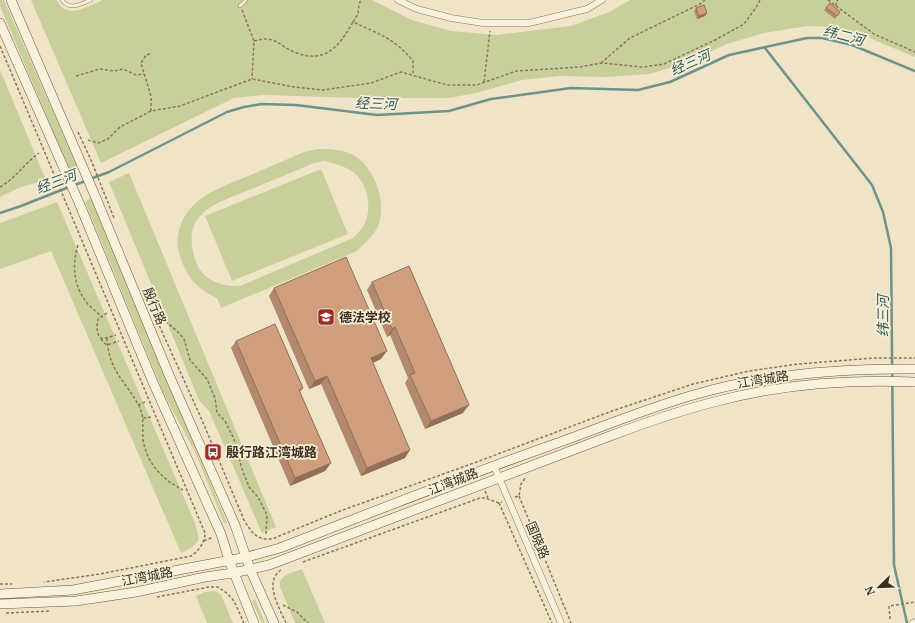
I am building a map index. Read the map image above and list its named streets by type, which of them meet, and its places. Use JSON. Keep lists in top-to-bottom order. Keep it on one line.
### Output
{"streets":{"street":["殷行路","江湾城路","国晓路"]},"crossings":[["殷行路","江湾城路"],["江湾城路","国晓路"]],"water":["纬二河","经三河","纬三河"],"places":{"school or university":["德法学校"],"bus stop":["殷行路江湾城路"]},"north":"bottom left"}
